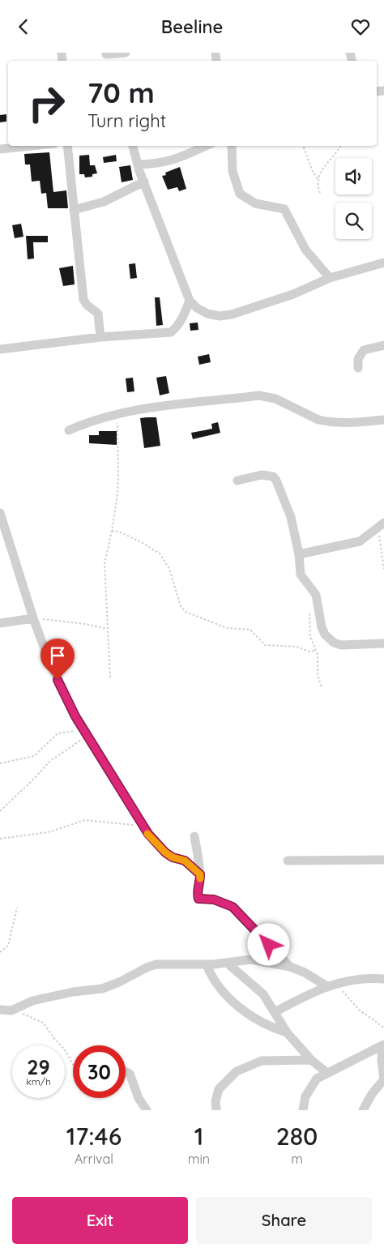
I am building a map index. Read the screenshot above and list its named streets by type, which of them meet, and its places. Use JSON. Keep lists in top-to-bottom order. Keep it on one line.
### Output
{"page":{"header":"Beeline","turn":["70 m","Turn right"],"speed":"29 km/h","limit":"30","eta":["17:46","Arrival","1","min","280","m"],"buttons":["Exit","Share"]}}
